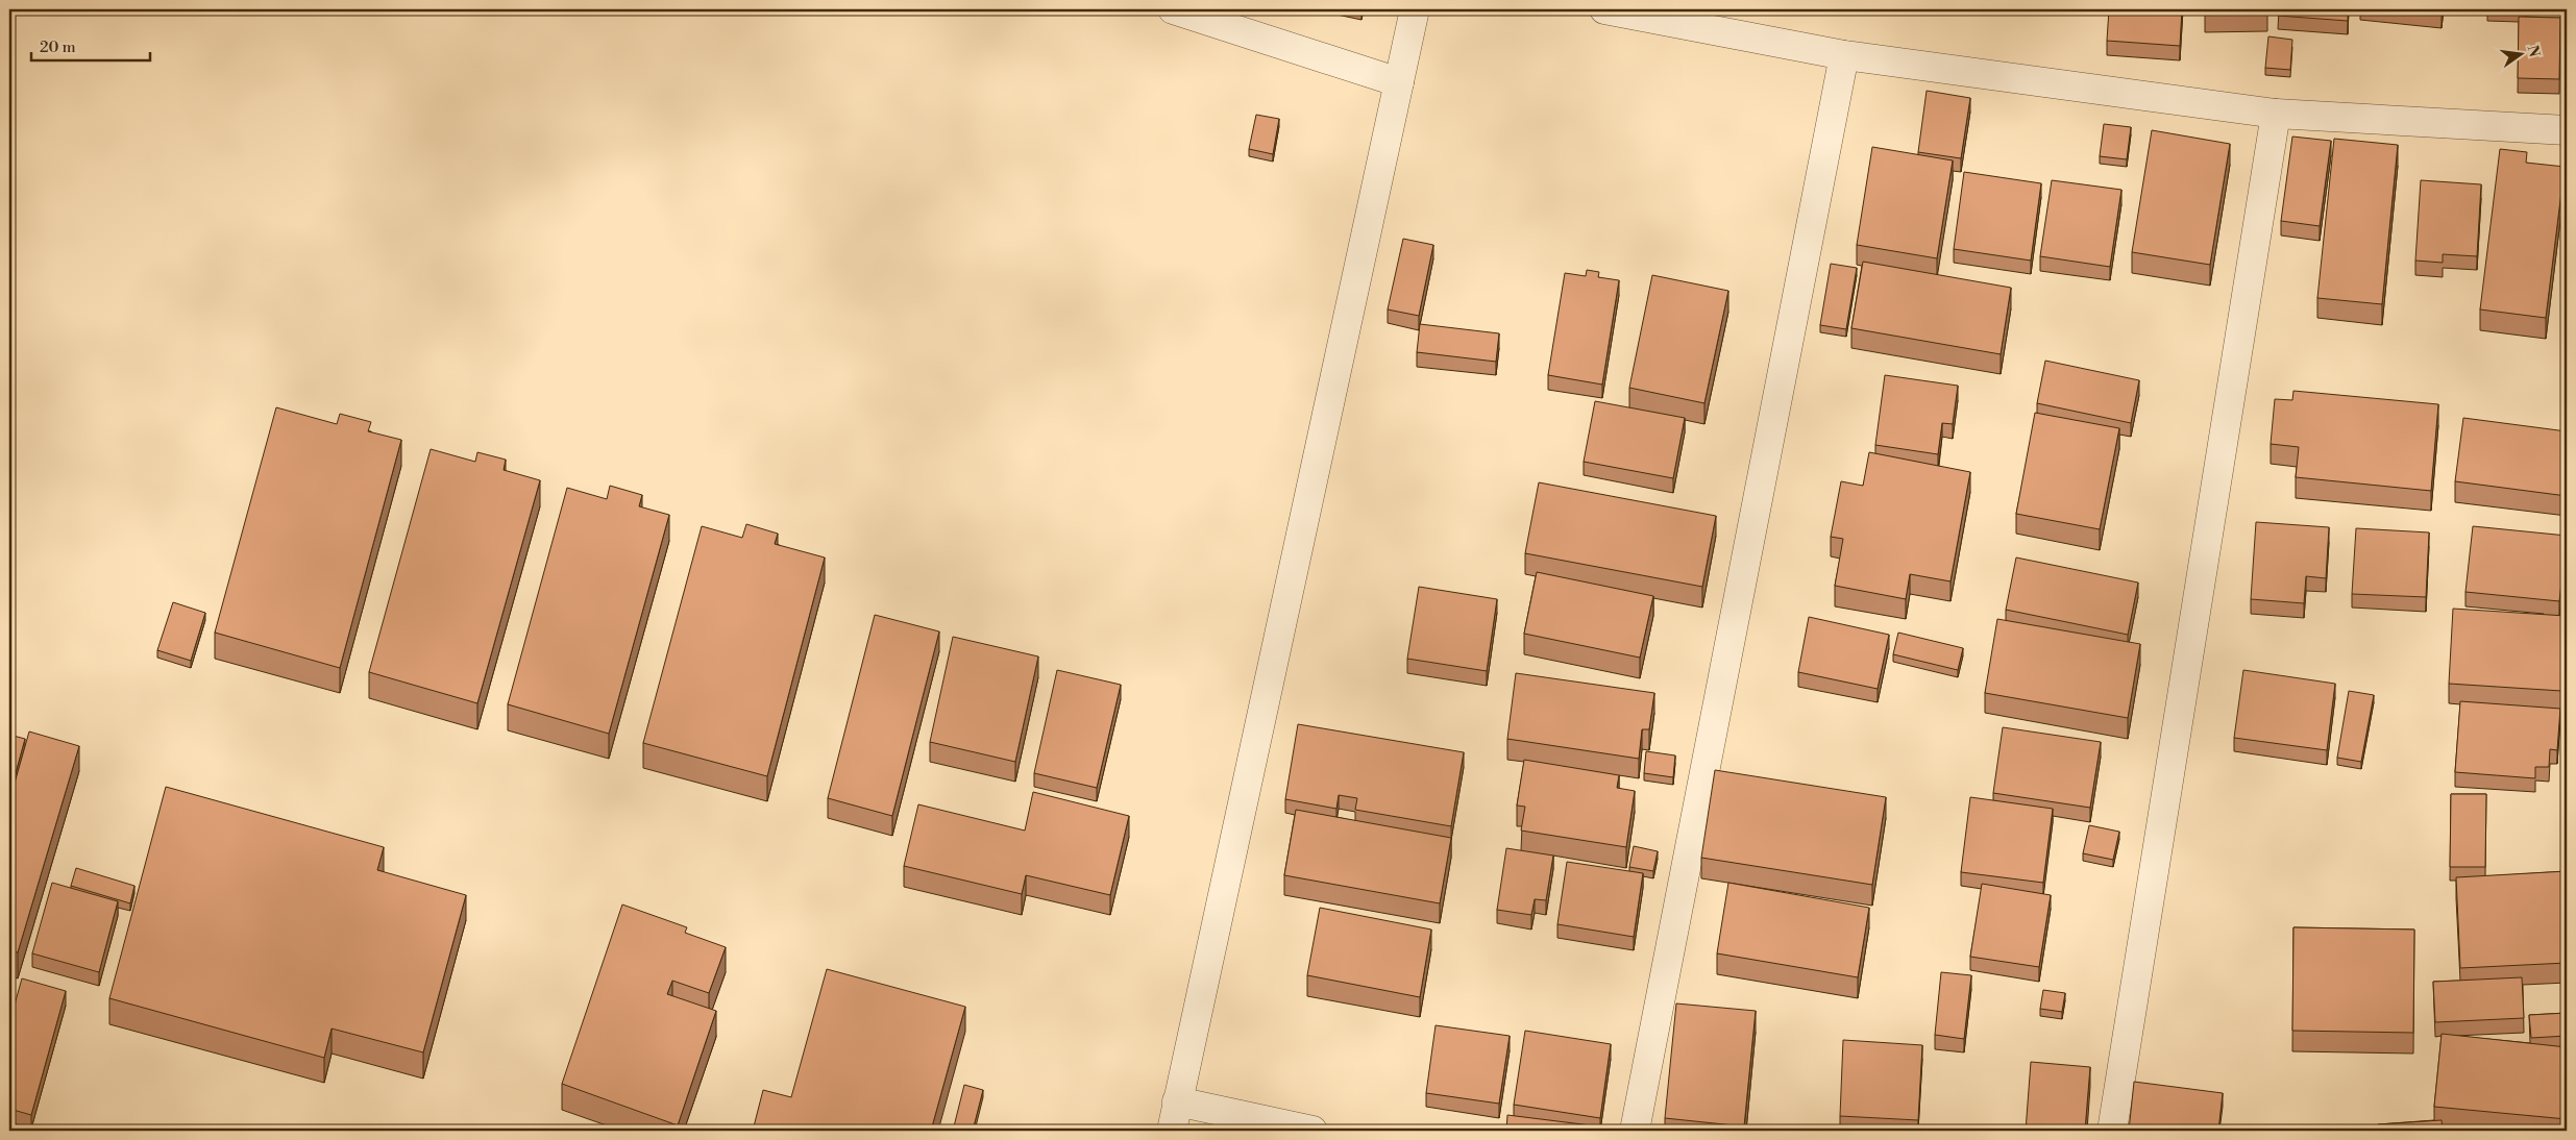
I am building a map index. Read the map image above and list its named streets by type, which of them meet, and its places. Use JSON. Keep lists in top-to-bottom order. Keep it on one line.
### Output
{"scale_bar":"20 m","north":"right"}
